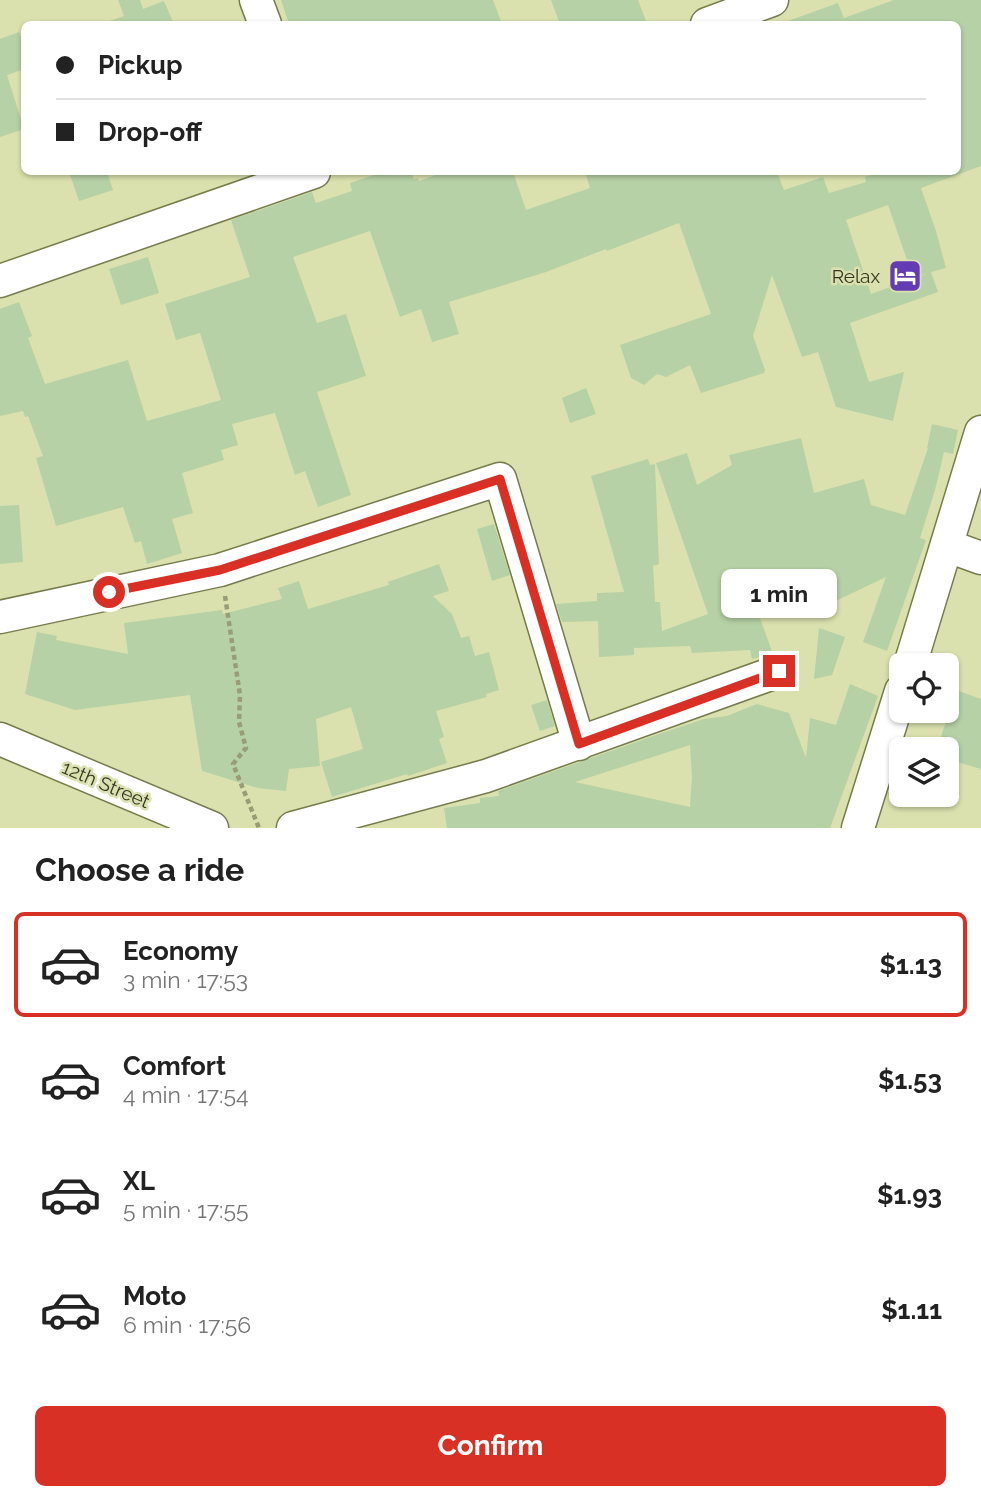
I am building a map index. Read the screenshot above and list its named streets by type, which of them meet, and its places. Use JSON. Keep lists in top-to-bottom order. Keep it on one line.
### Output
{"streets":{"street":["12th Street"]},"places":{"hotel":["Relax"]},"page":{"banner":["Pickup","Drop-off"],"bubble":"1 min","heading":"Choose a ride","list":[{"name":"Economy","note":"3 min · 17:53","value":"$1.13"},{"name":"Comfort","note":"4 min · 17:54","value":"$1.53"},{"name":"XL","note":"5 min · 17:55","value":"$1.93"},{"name":"Moto","note":"6 min · 17:56","value":"$1.11"}],"buttons":"Confirm"}}
